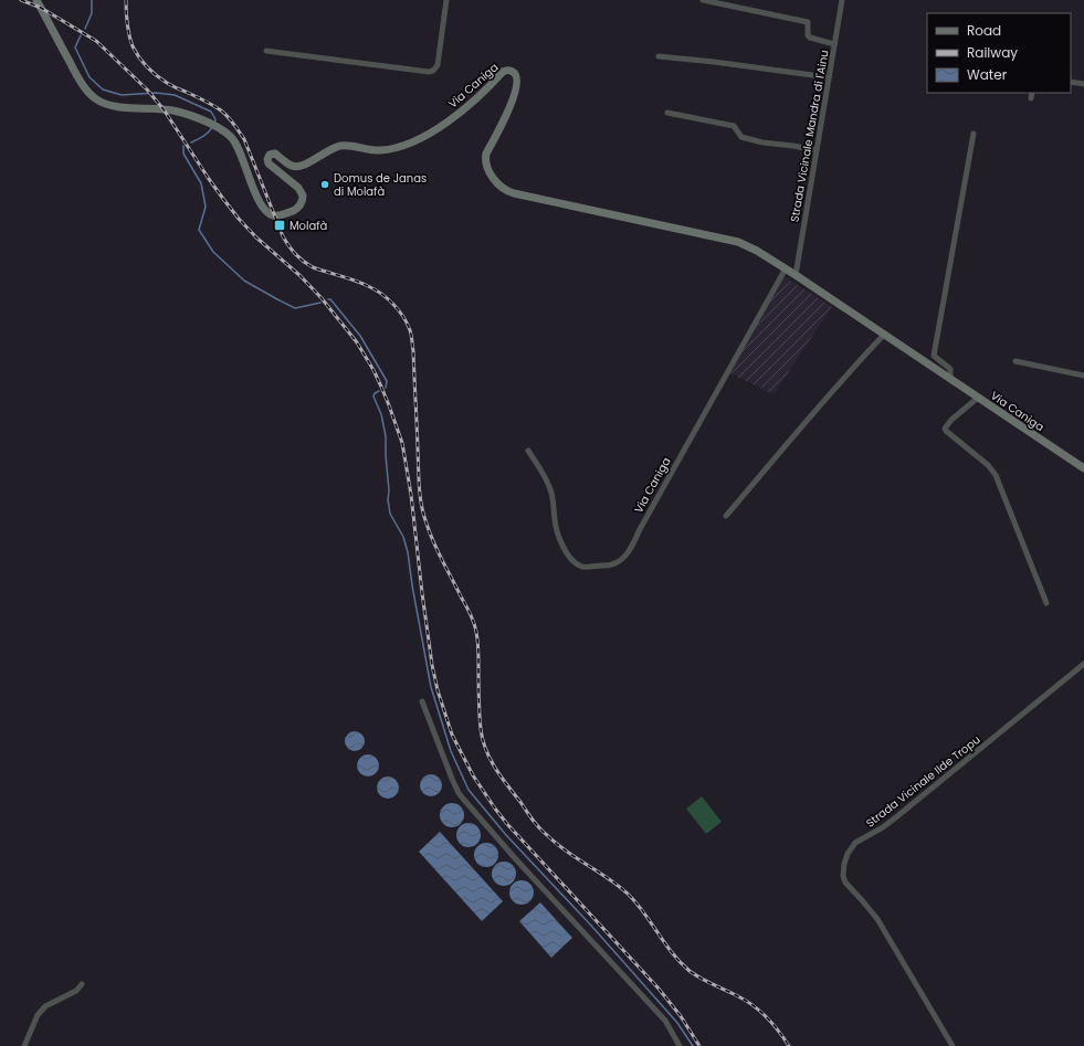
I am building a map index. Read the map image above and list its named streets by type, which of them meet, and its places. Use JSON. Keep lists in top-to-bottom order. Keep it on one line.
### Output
{"streets":{"street":["Via Caniga","Strada Vicinale Mandra di l'Ainu","Strada Vicinale Ilde Tropu"]},"crossings":[["Via Caniga","Strada Vicinale Mandra di l'Ainu"]],"places":{"other":["Domus de Janas di Molafà"],"transit":["Molafà"]},"legend":["Road","Railway","Water"]}
